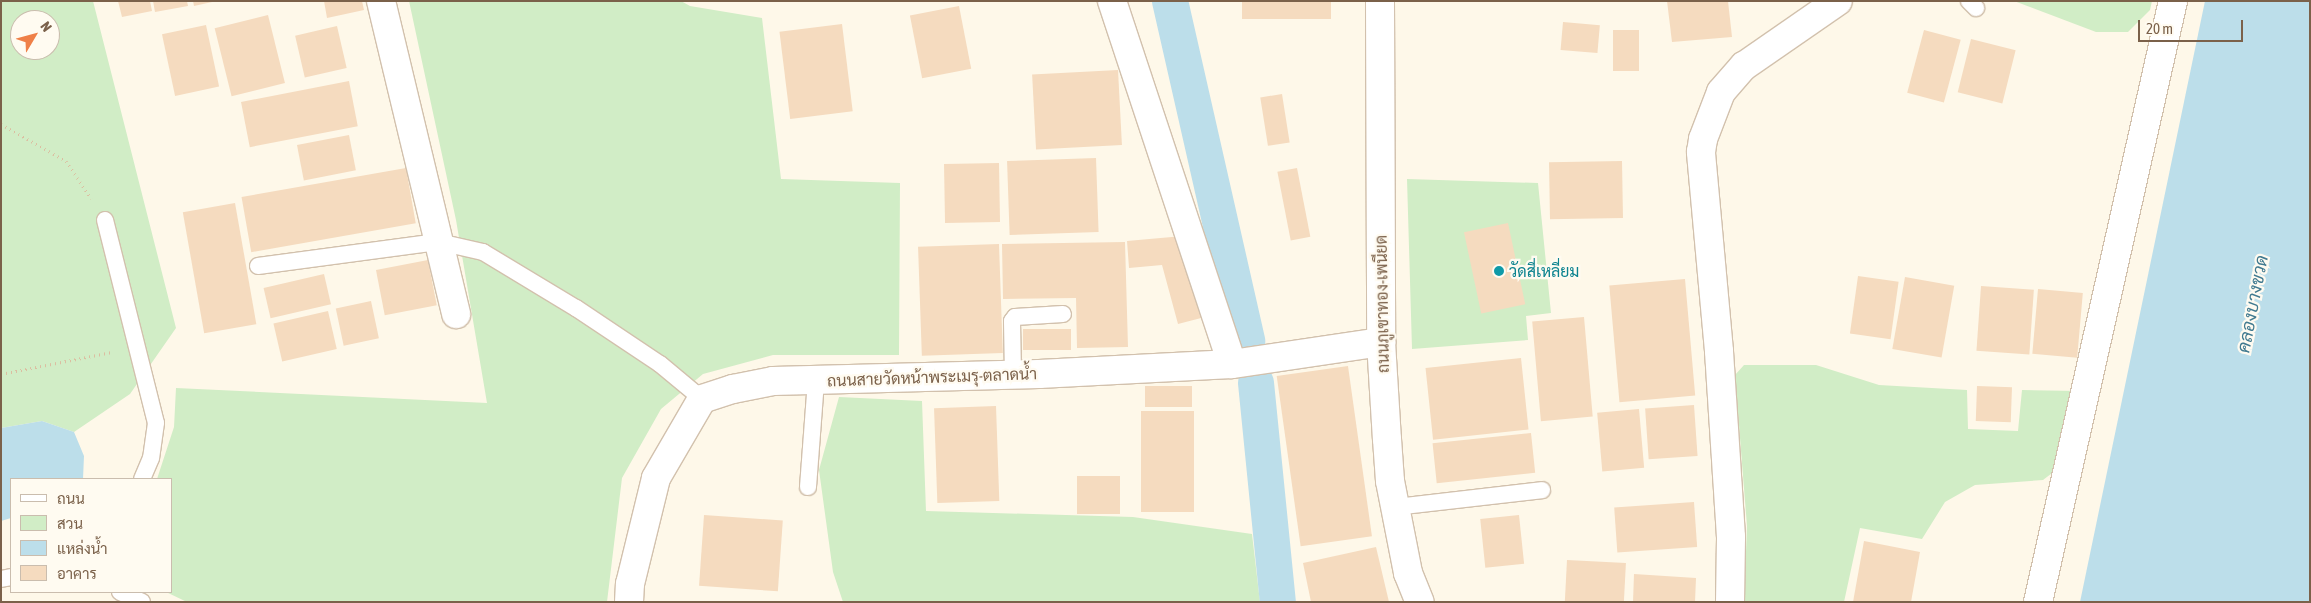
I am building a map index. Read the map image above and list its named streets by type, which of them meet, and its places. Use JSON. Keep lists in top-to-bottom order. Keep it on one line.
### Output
{"streets":{"street":["ถนนภูเขาทอง-เพนียด","ถนนสายวัดหน้าพระเมรุ-ตลาดน้ำ"]},"crossings":[["ถนนภูเขาทอง-เพนียด","ถนนสายวัดหน้าพระเมรุ-ตลาดน้ำ"]],"water":["คลองบางขวด"],"places":["วัดสี่เหลี่ยม"],"legend":["ถนน","สวน","แหล่งน้ำ","อาคาร"],"scale_bar":"20 m","north":"top right"}
